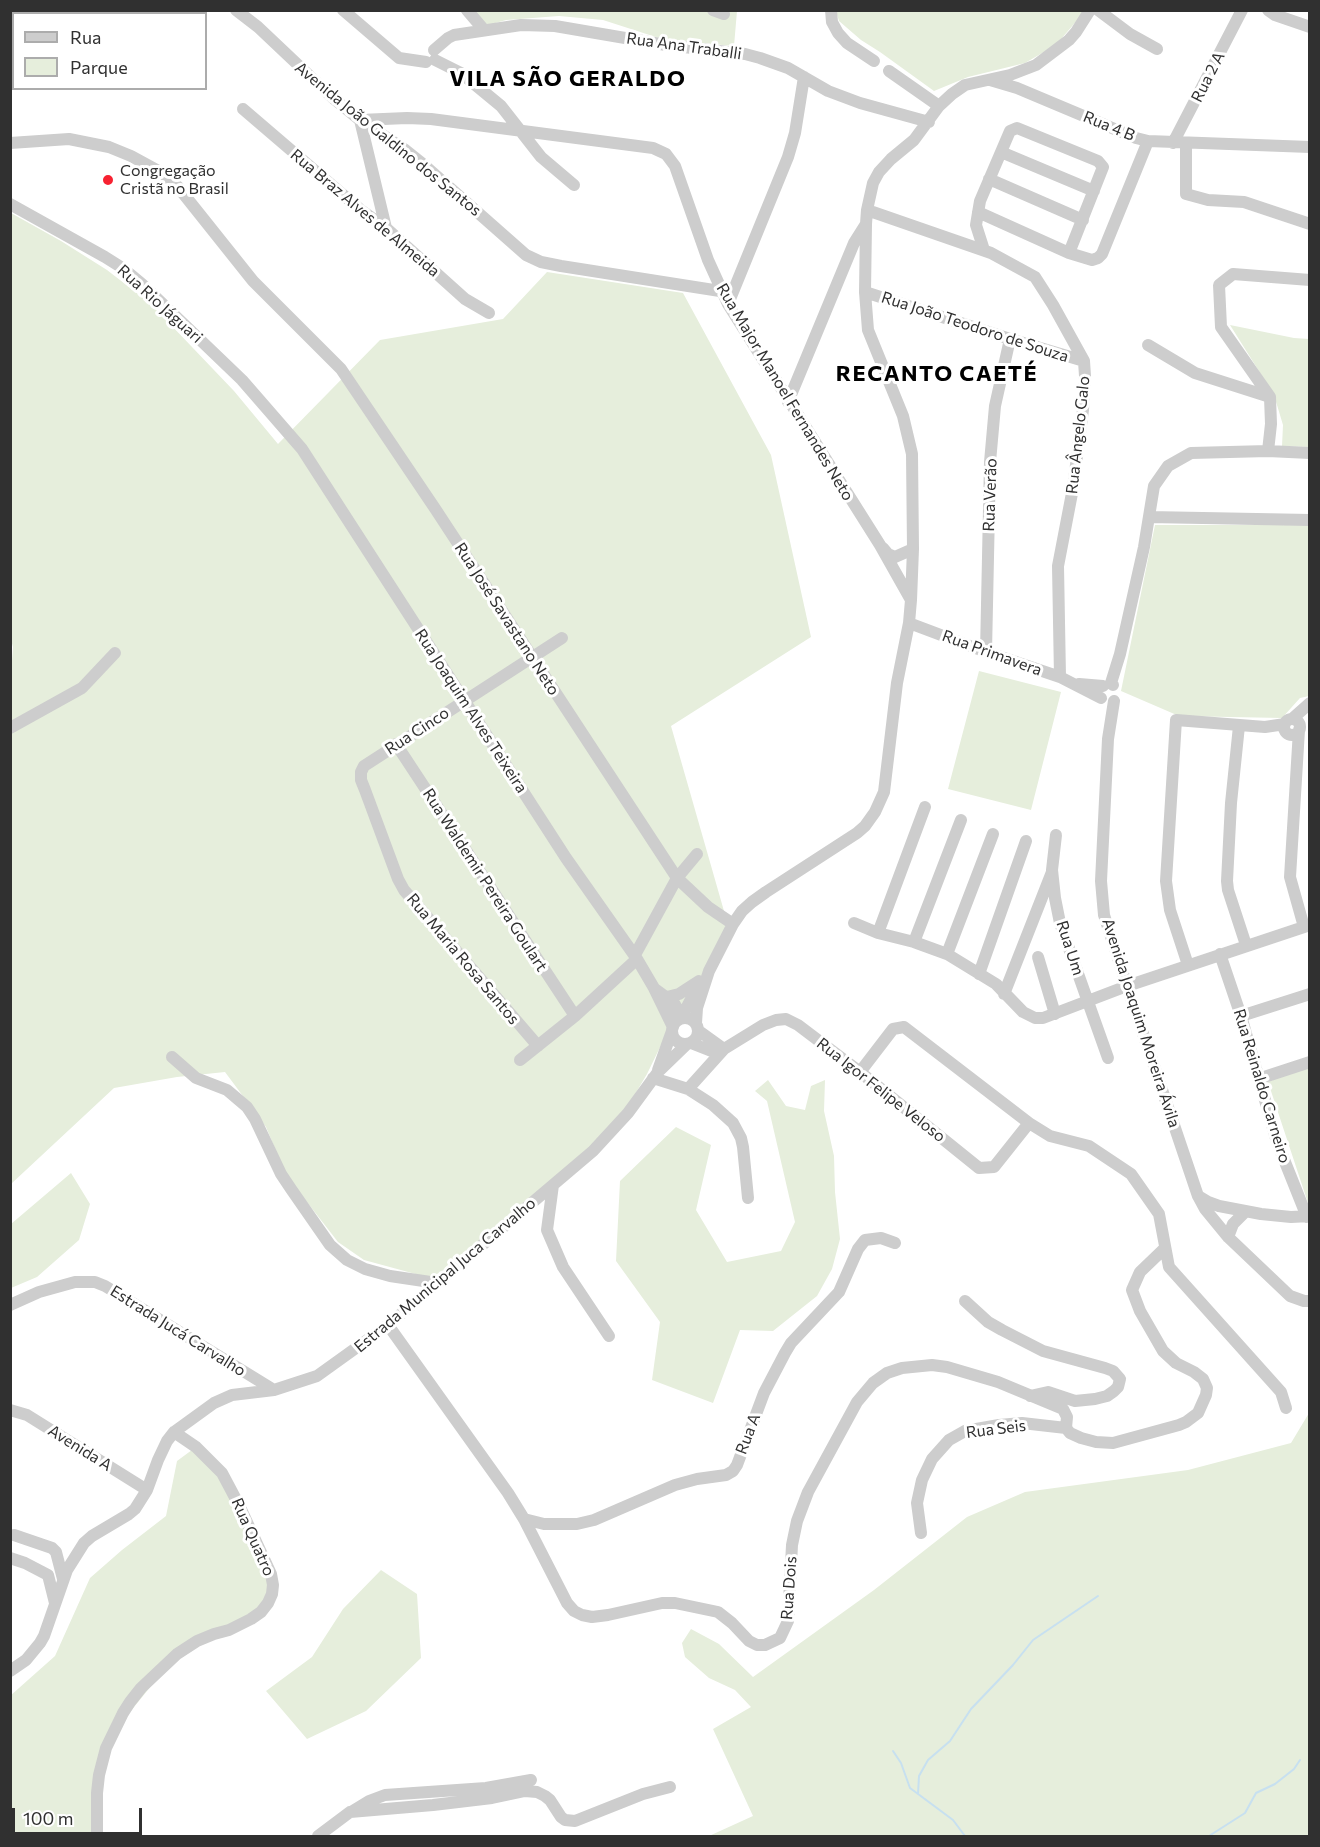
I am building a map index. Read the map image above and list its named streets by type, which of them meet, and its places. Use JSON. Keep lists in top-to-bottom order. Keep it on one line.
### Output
{"streets":{"street":["Rua Ana Traballi","Rua 2 A","Rua 4 B","Avenida João Galdino dos Santos","Rua Braz Alves de Almeida","Rua Rio Jáguari","Rua João Teodoro de Souza","Rua Major Manoel Fernandes Neto","Rua Ângelo Galo","Rua Verão","Rua José Savastano Neto","Rua Primavera","Rua Joaquim Alves Teixeira","Rua Cinco","Rua Waldemir Pereira Goulart","Rua Um","Rua Maria Rosa Santos","Avenida Joaquim Moreira Ávila","Rua Reinaldo Carneiro","Rua Igor Felipe Veloso","Estrada Municipal Juca Carvalho","Estrada Jucá Carvalho","Rua Seis","Rua A","Avenida A","Rua Quatro","Rua Dois"]},"crossings":[["Rua 2 A","Rua 4 B"],["Avenida João Galdino dos Santos","Rua Major Manoel Fernandes Neto"],["Rua Rio Jáguari","Rua Joaquim Alves Teixeira"],["Rua João Teodoro de Souza","Rua Ângelo Galo"],["Rua João Teodoro de Souza","Rua Verão"],["Rua Ângelo Galo","Rua Primavera"],["Rua Verão","Rua Primavera"],["Rua José Savastano Neto","Rua Cinco"],["Rua Primavera","Avenida Joaquim Moreira Ávila"],["Rua Joaquim Alves Teixeira","Rua Cinco"],["Rua Cinco","Rua Waldemir Pereira Goulart"],["Rua Cinco","Rua Maria Rosa Santos"],["Estrada Municipal Juca Carvalho","Estrada Jucá Carvalho"],["Estrada Municipal Juca Carvalho","Avenida A"],["Estrada Municipal Juca Carvalho","Rua Quatro"],["Estrada Municipal Juca Carvalho","Rua Dois"],["Rua Seis","Rua Dois"],["Rua A","Rua Dois"]],"districts":["VILA SÃO GERALDO","RECANTO CAETÉ"],"places":["Congregação Cristã no Brasil"],"legend":["Rua","Parque"],"scale_bar":"100 m"}
